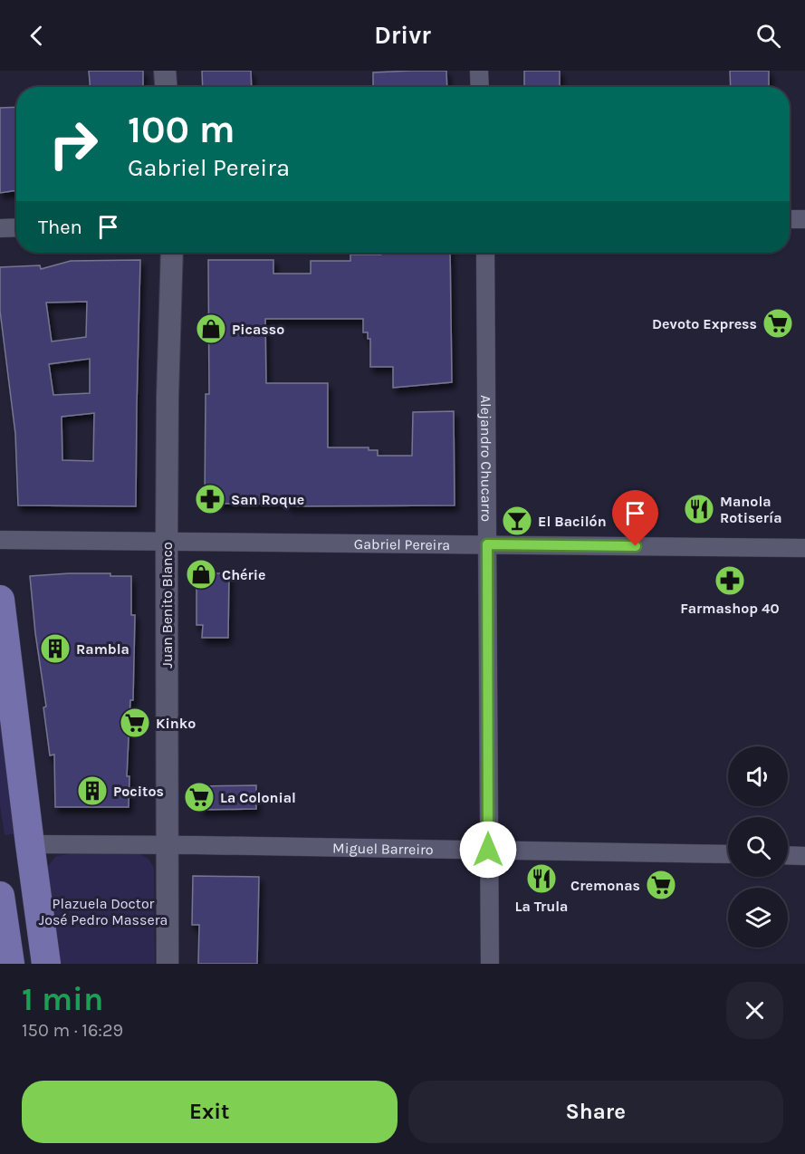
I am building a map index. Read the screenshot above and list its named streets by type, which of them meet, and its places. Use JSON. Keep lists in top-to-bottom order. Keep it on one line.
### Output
{"streets":{"street":["Alejandro Chucarro","Gabriel Pereira","Juan Benito Blanco","Miguel Barreiro"]},"crossings":[["Alejandro Chucarro","Gabriel Pereira"],["Alejandro Chucarro","Miguel Barreiro"],["Gabriel Pereira","Juan Benito Blanco"],["Juan Benito Blanco","Miguel Barreiro"]],"parks":["Plazuela Doctor José Pedro Massera"],"places":{"supermarket":["Devoto Express","Kinko","La Colonial","Cremonas"],"shop":["Picasso","Chérie"],"pharmacy":["San Roque","Farmashop 40"],"restaurant":["Manola Rotisería","La Trula"],"bar":["El Bacilón"],"building":["Rambla","Pocitos"]},"page":{"header":"Drivr","turn":["100 m","Gabriel Pereira"],"then":"Then","heading":["1 min","150 m · 16:29"],"buttons":["Exit","Share"]}}
